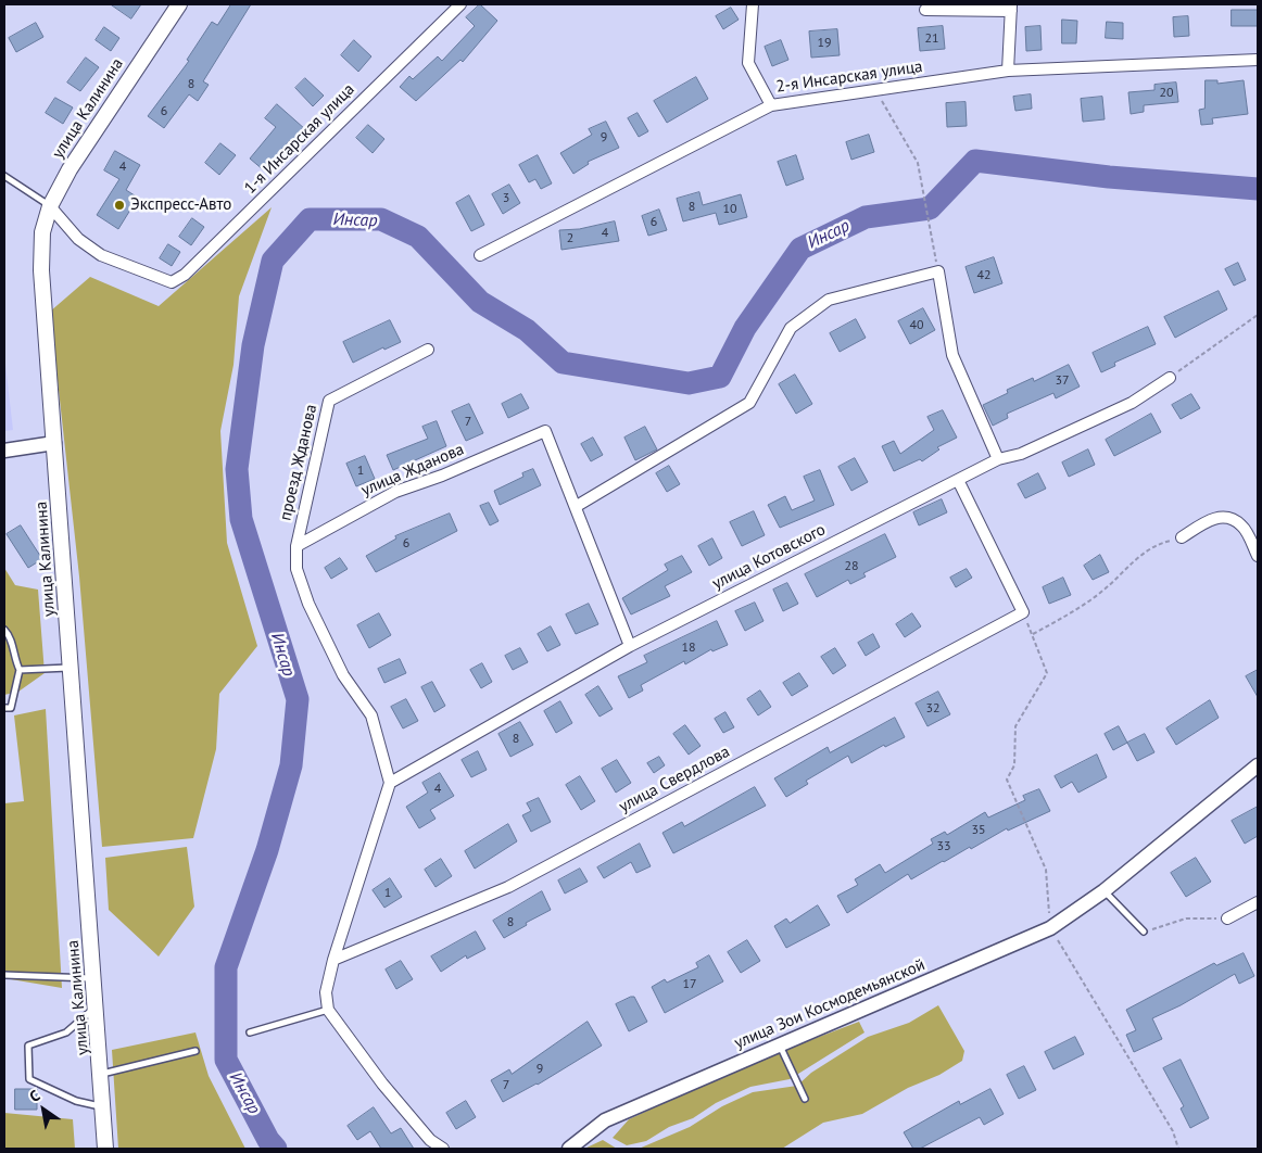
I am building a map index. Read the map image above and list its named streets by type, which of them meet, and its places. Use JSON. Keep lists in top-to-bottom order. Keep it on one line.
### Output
{"streets":{"main road":["улица Калинина"],"street":["2-я Инсарская улица","1-я Инсарская улица","проезд Жданова","улица Жданова","улица Котовского","улица Свердлова","улица Зои Космодемьянской"]},"crossings":[["улица Калинина","1-я Инсарская улица"],["проезд Жданова","улица Жданова"]],"water":["Инсар"],"places":["Экспресс-Авто"],"house_numbers":["21","19","8","20","6","9","4","3","8","10","6","4","2","42","40","37","7","1","6","28","18","32","8","4","35","33","1","8","17","9","7"],"north":"top left"}
